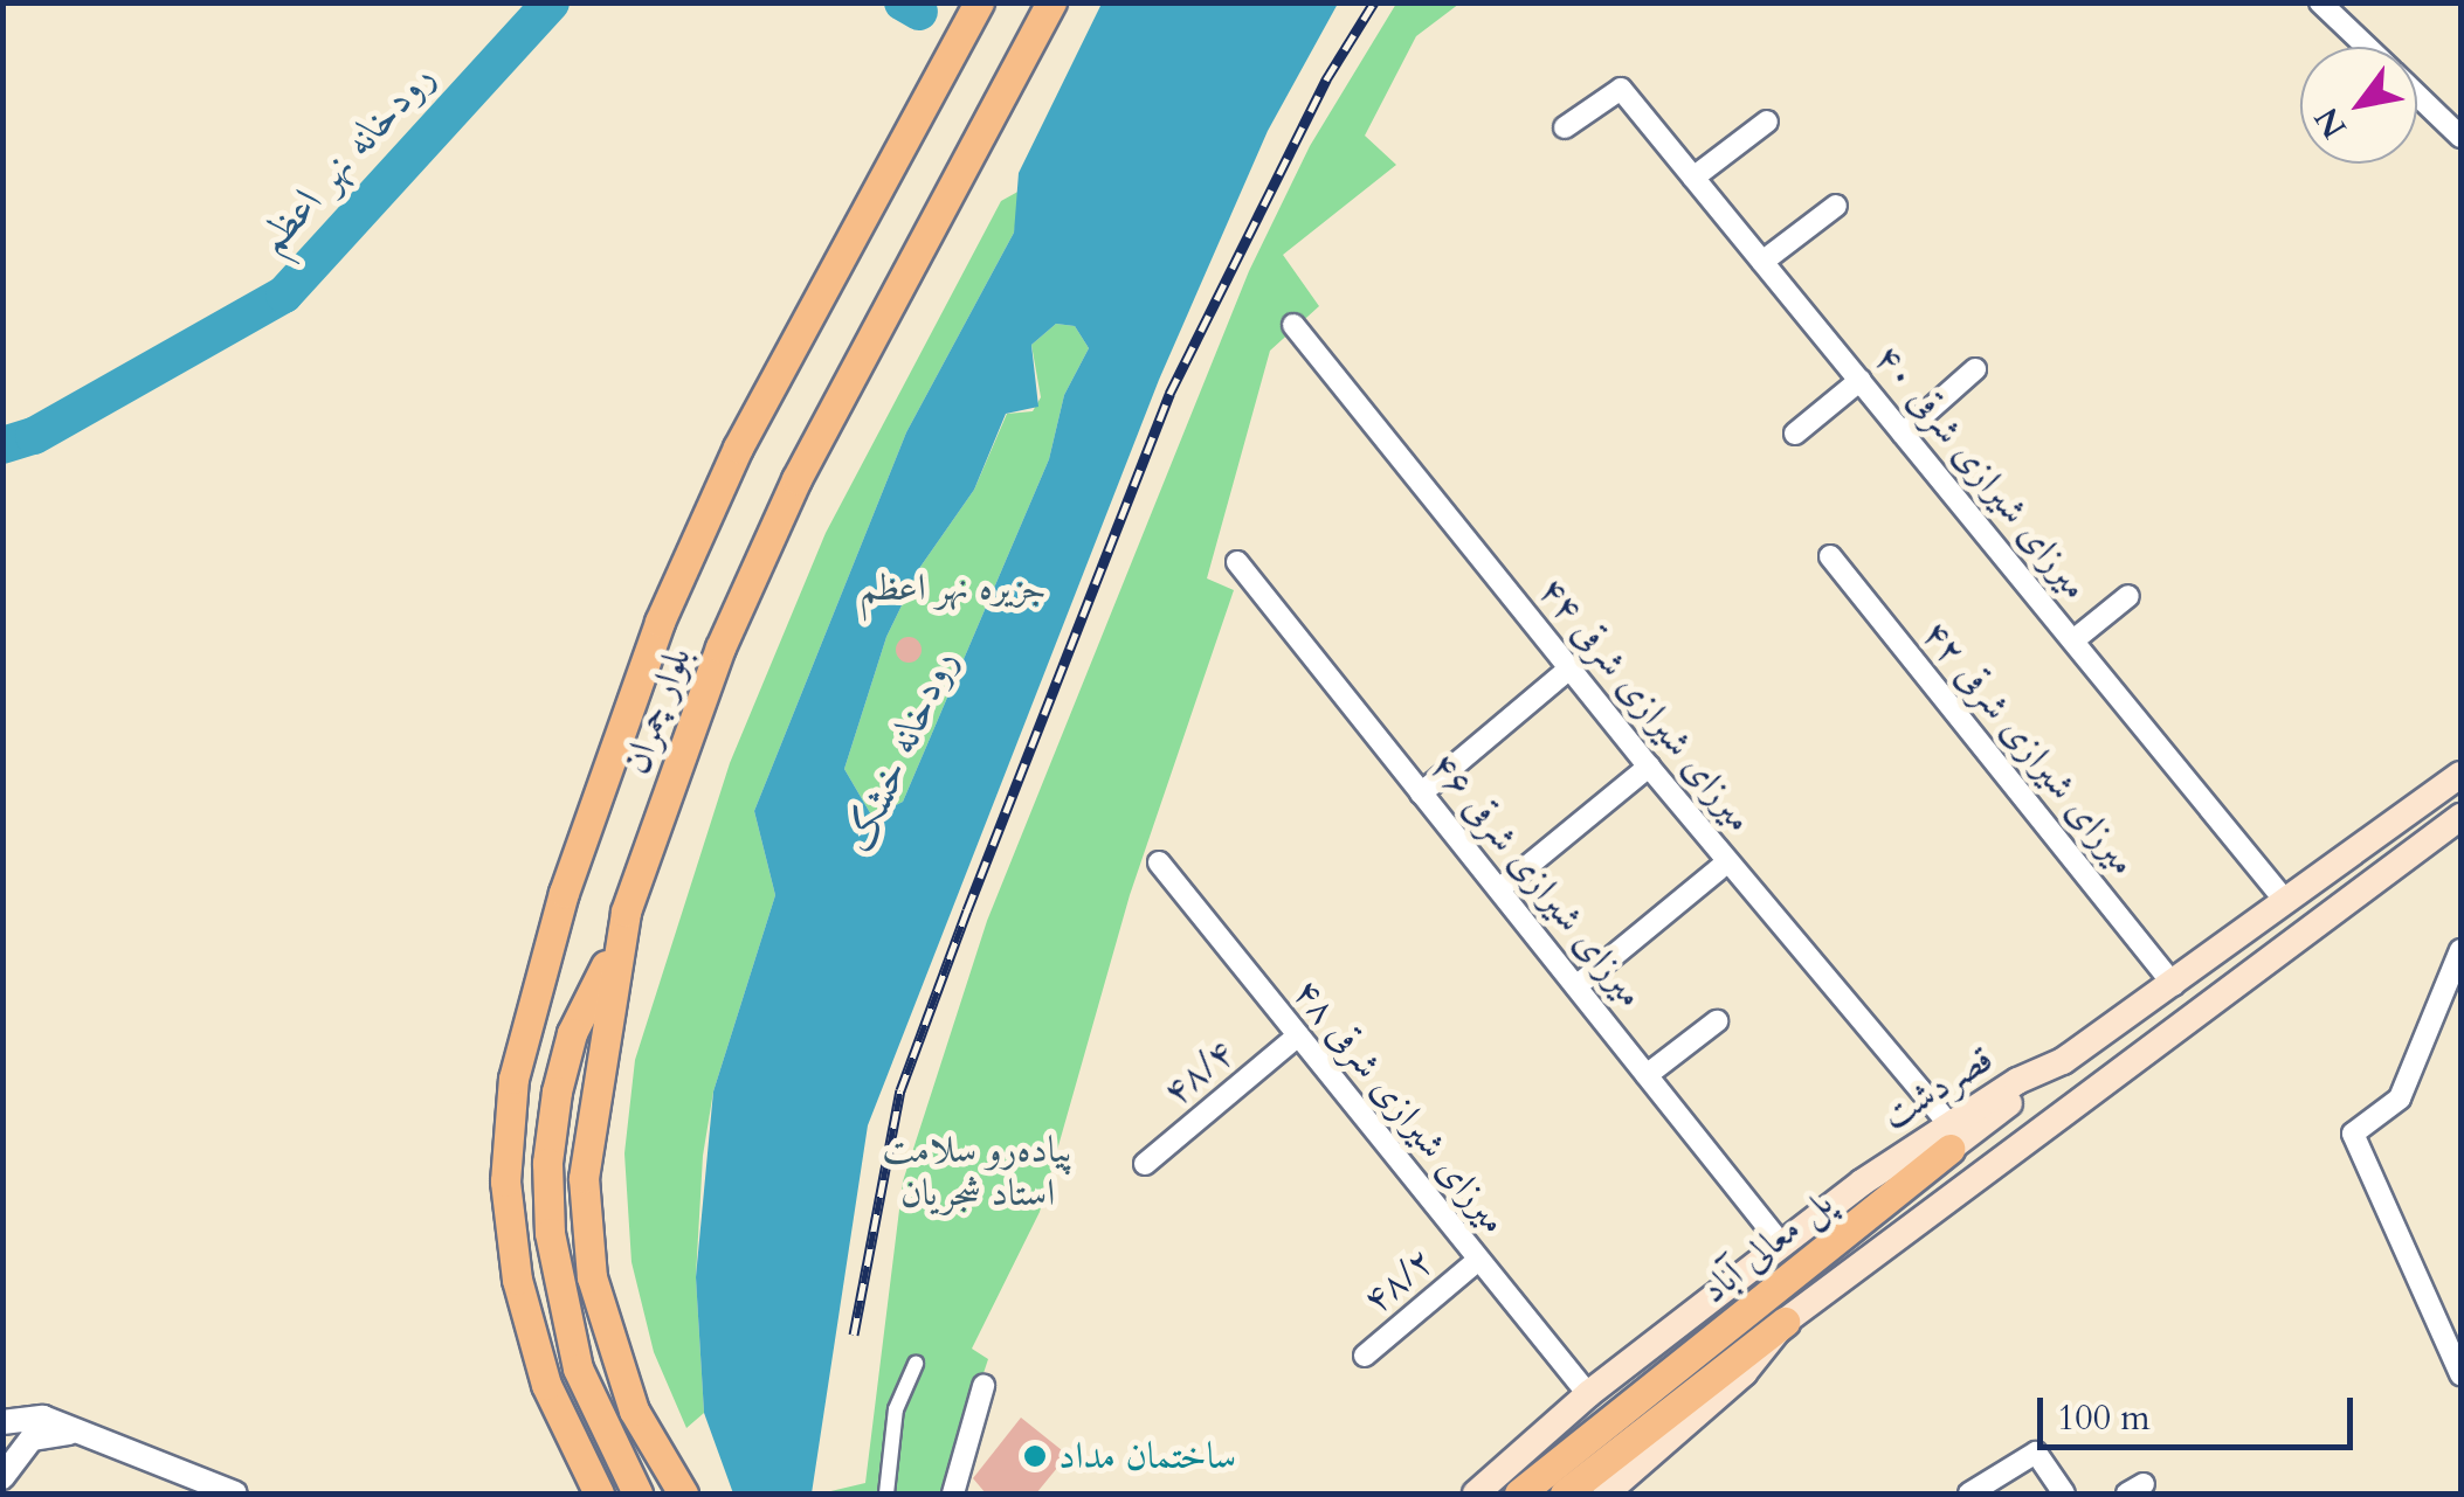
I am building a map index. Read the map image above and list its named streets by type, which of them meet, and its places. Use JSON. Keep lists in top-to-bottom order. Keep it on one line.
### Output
{"streets":{"main road":["بلوار چمران","قصردشت","پل معالی آباد"],"street":["۴۰ میرزای شیرازی شرقی","۴۴ میرزای شیرازی شرقی","۴۲ میرزای شیرازی شرقی","۴۶ میرزای شیرازی شرقی","۴۸/۴","۴۸ میرزای شیرازی شرقی","۴۸/۲"]},"crossings":[["۴۴ میرزای شیرازی شرقی","قصردشت"],["۴۴ میرزای شیرازی شرقی","پل معالی آباد"],["۴۲ میرزای شیرازی شرقی","پل معالی آباد"],["۴۶ میرزای شیرازی شرقی","قصردشت"],["۴۸/۴","۴۸ میرزای شیرازی شرقی"],["قصردشت","۴۸ میرزای شیرازی شرقی"],["قصردشت","پل معالی آباد"],["۴۸ میرزای شیرازی شرقی","۴۸/۲"]],"water":["رودخانه نهر اعظم","رودخانه خشک"],"parks":["جزیره نهر اعظم","پیاده‌رو سلامت استاد شجریان"],"places":["ساختمان مداد"],"scale_bar":"100 m","north":"bottom left"}
